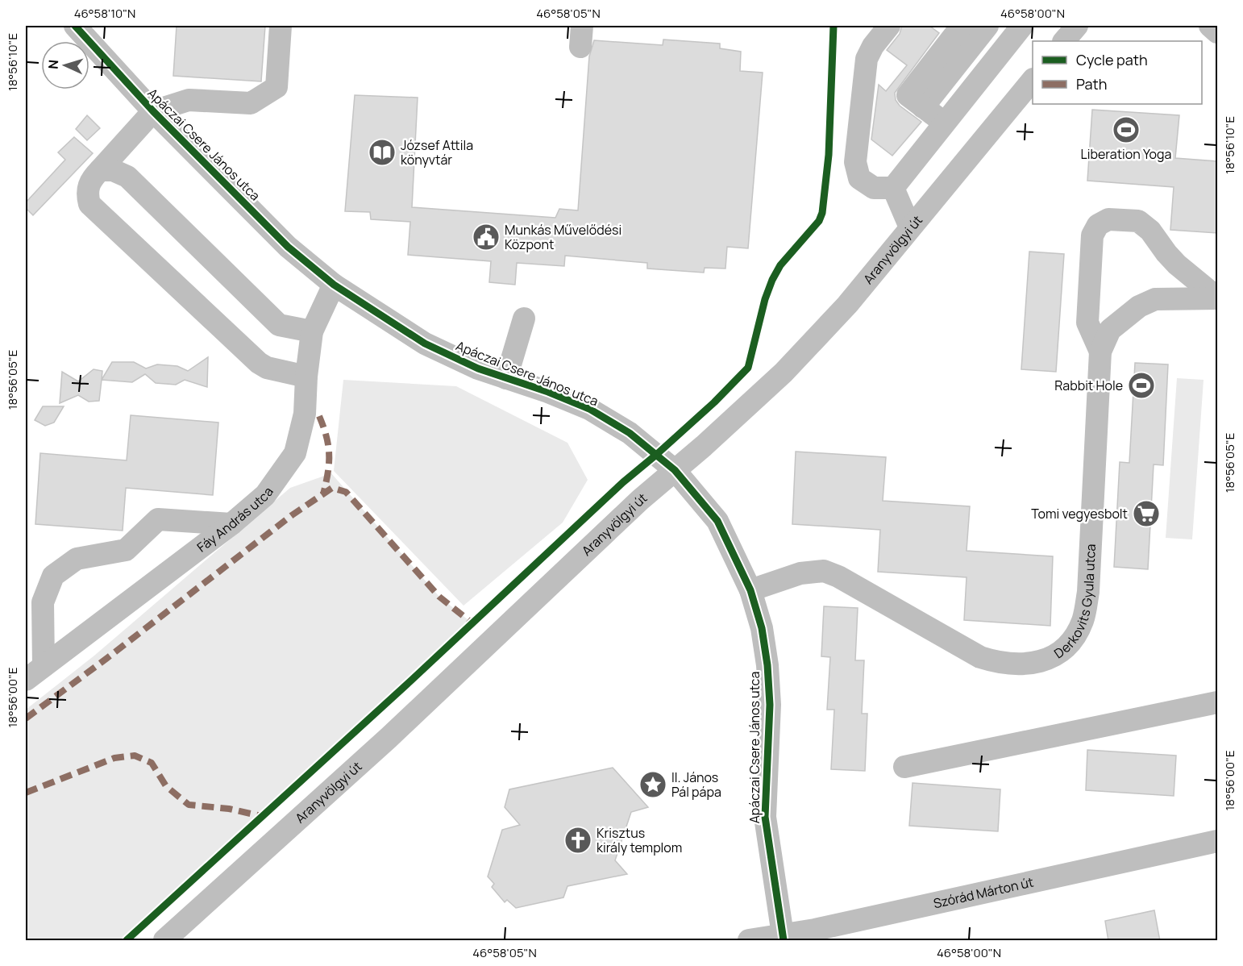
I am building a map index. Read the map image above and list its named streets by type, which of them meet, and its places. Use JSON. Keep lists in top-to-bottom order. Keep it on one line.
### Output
{"streets":{"street":["Apáczai Csere János utca","Aranyvölgyi út","Fáy András utca","Derkovits Gyula utca","Szórád Márton út"]},"crossings":[["Apáczai Csere János utca","Aranyvölgyi út"],["Apáczai Csere János utca","Fáy András utca"],["Apáczai Csere János utca","Derkovits Gyula utca"],["Apáczai Csere János utca","Szórád Márton út"]],"places":{"sports":["Liberation Yoga","Rabbit Hole"],"library":["József Attila könyvtár"],"public building":["Munkás Művelődési Központ"],"supermarket":["Tomi vegyesbolt"],"place":["II. János Pál pápa"],"church":["Krisztus király templom"]},"legend":["Cycle path","Path"],"north":"left","coordinates":["46°58'10\"N","46°58'05\"N","46°58'00\"N","18°56'10\"E","18°56'05\"E","18°56'00\"E"]}
